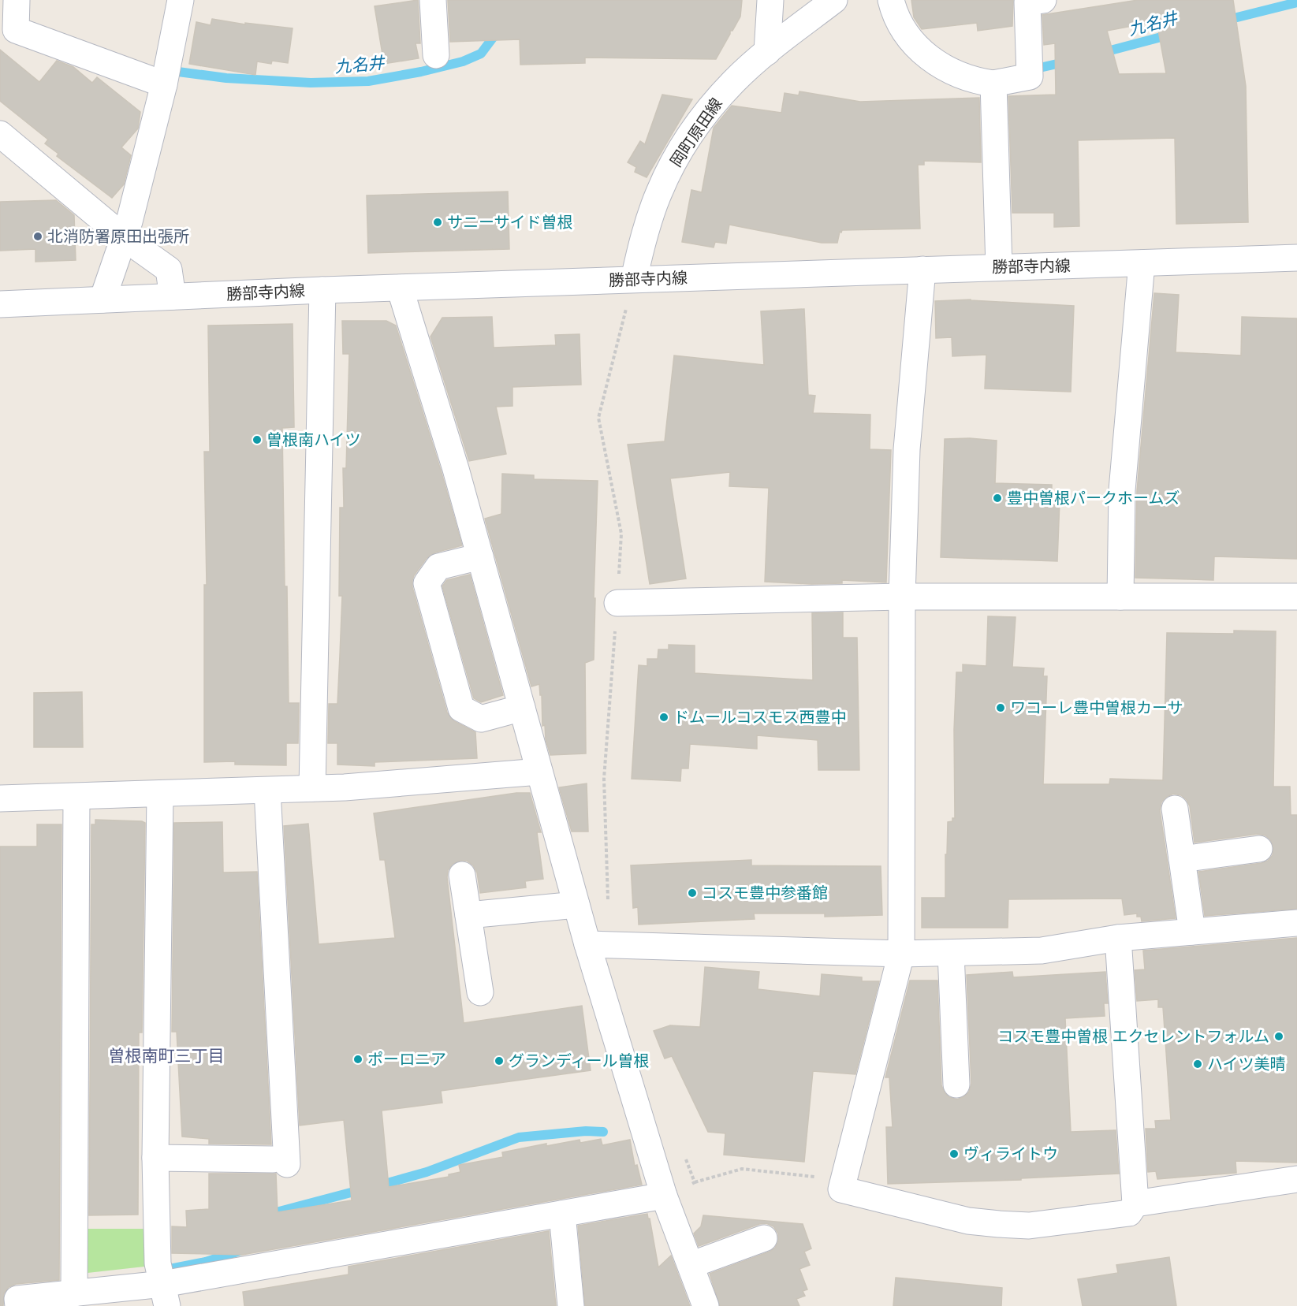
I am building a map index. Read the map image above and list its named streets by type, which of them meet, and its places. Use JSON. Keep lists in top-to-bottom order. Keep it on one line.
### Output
{"streets":{"street":["岡町原田線","勝部寺内線"]},"crossings":[["岡町原田線","勝部寺内線"]],"districts":["曽根南町三丁目"],"water":["九名井"],"places":["サニーサイド曽根","北消防署原田出張所","曽根南ハイツ","豊中曽根パークホームズ","ワコーレ豊中曽根カーサ","ドムールコスモス西豊中","コスモ豊中参番館","コスモ豊中曽根 エクセレントフォルム","ポーロニア","グランディール曽根","ハイツ美晴","ヴィライトウ"]}
